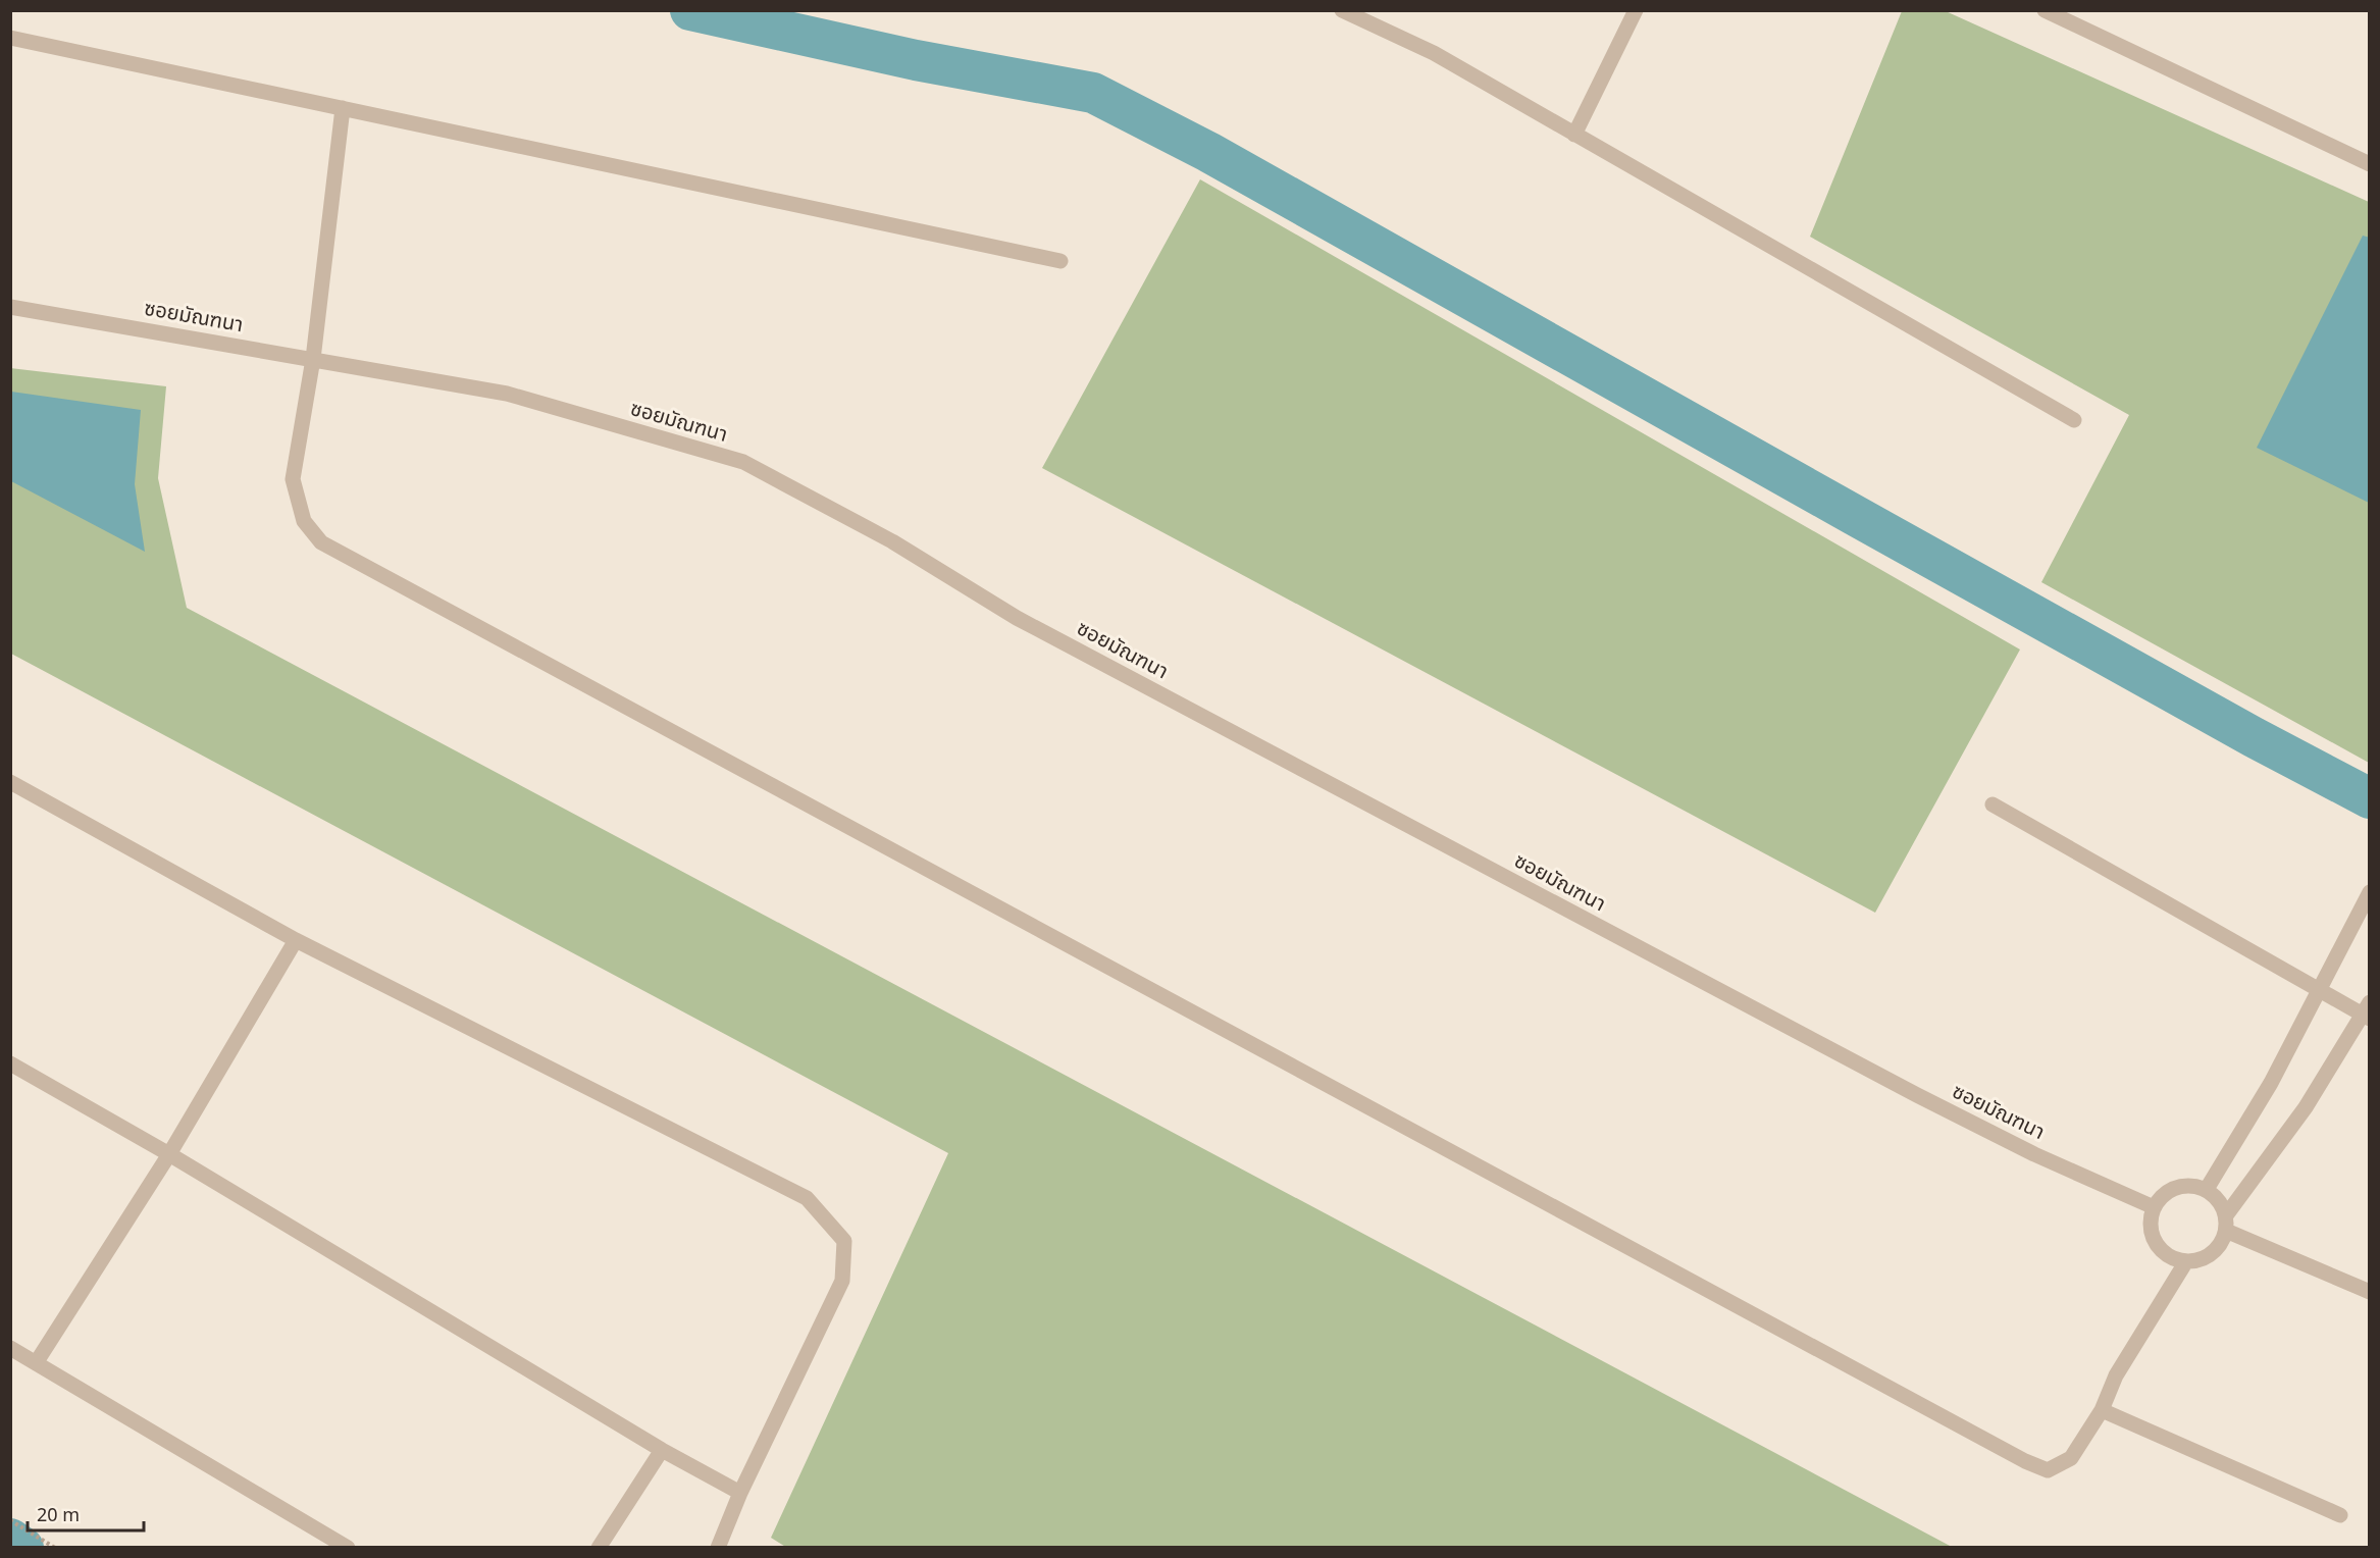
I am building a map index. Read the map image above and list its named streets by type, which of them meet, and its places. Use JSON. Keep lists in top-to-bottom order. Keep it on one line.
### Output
{"streets":{"street":["ซอยมัณฑนา"]},"scale_bar":"20 m"}
